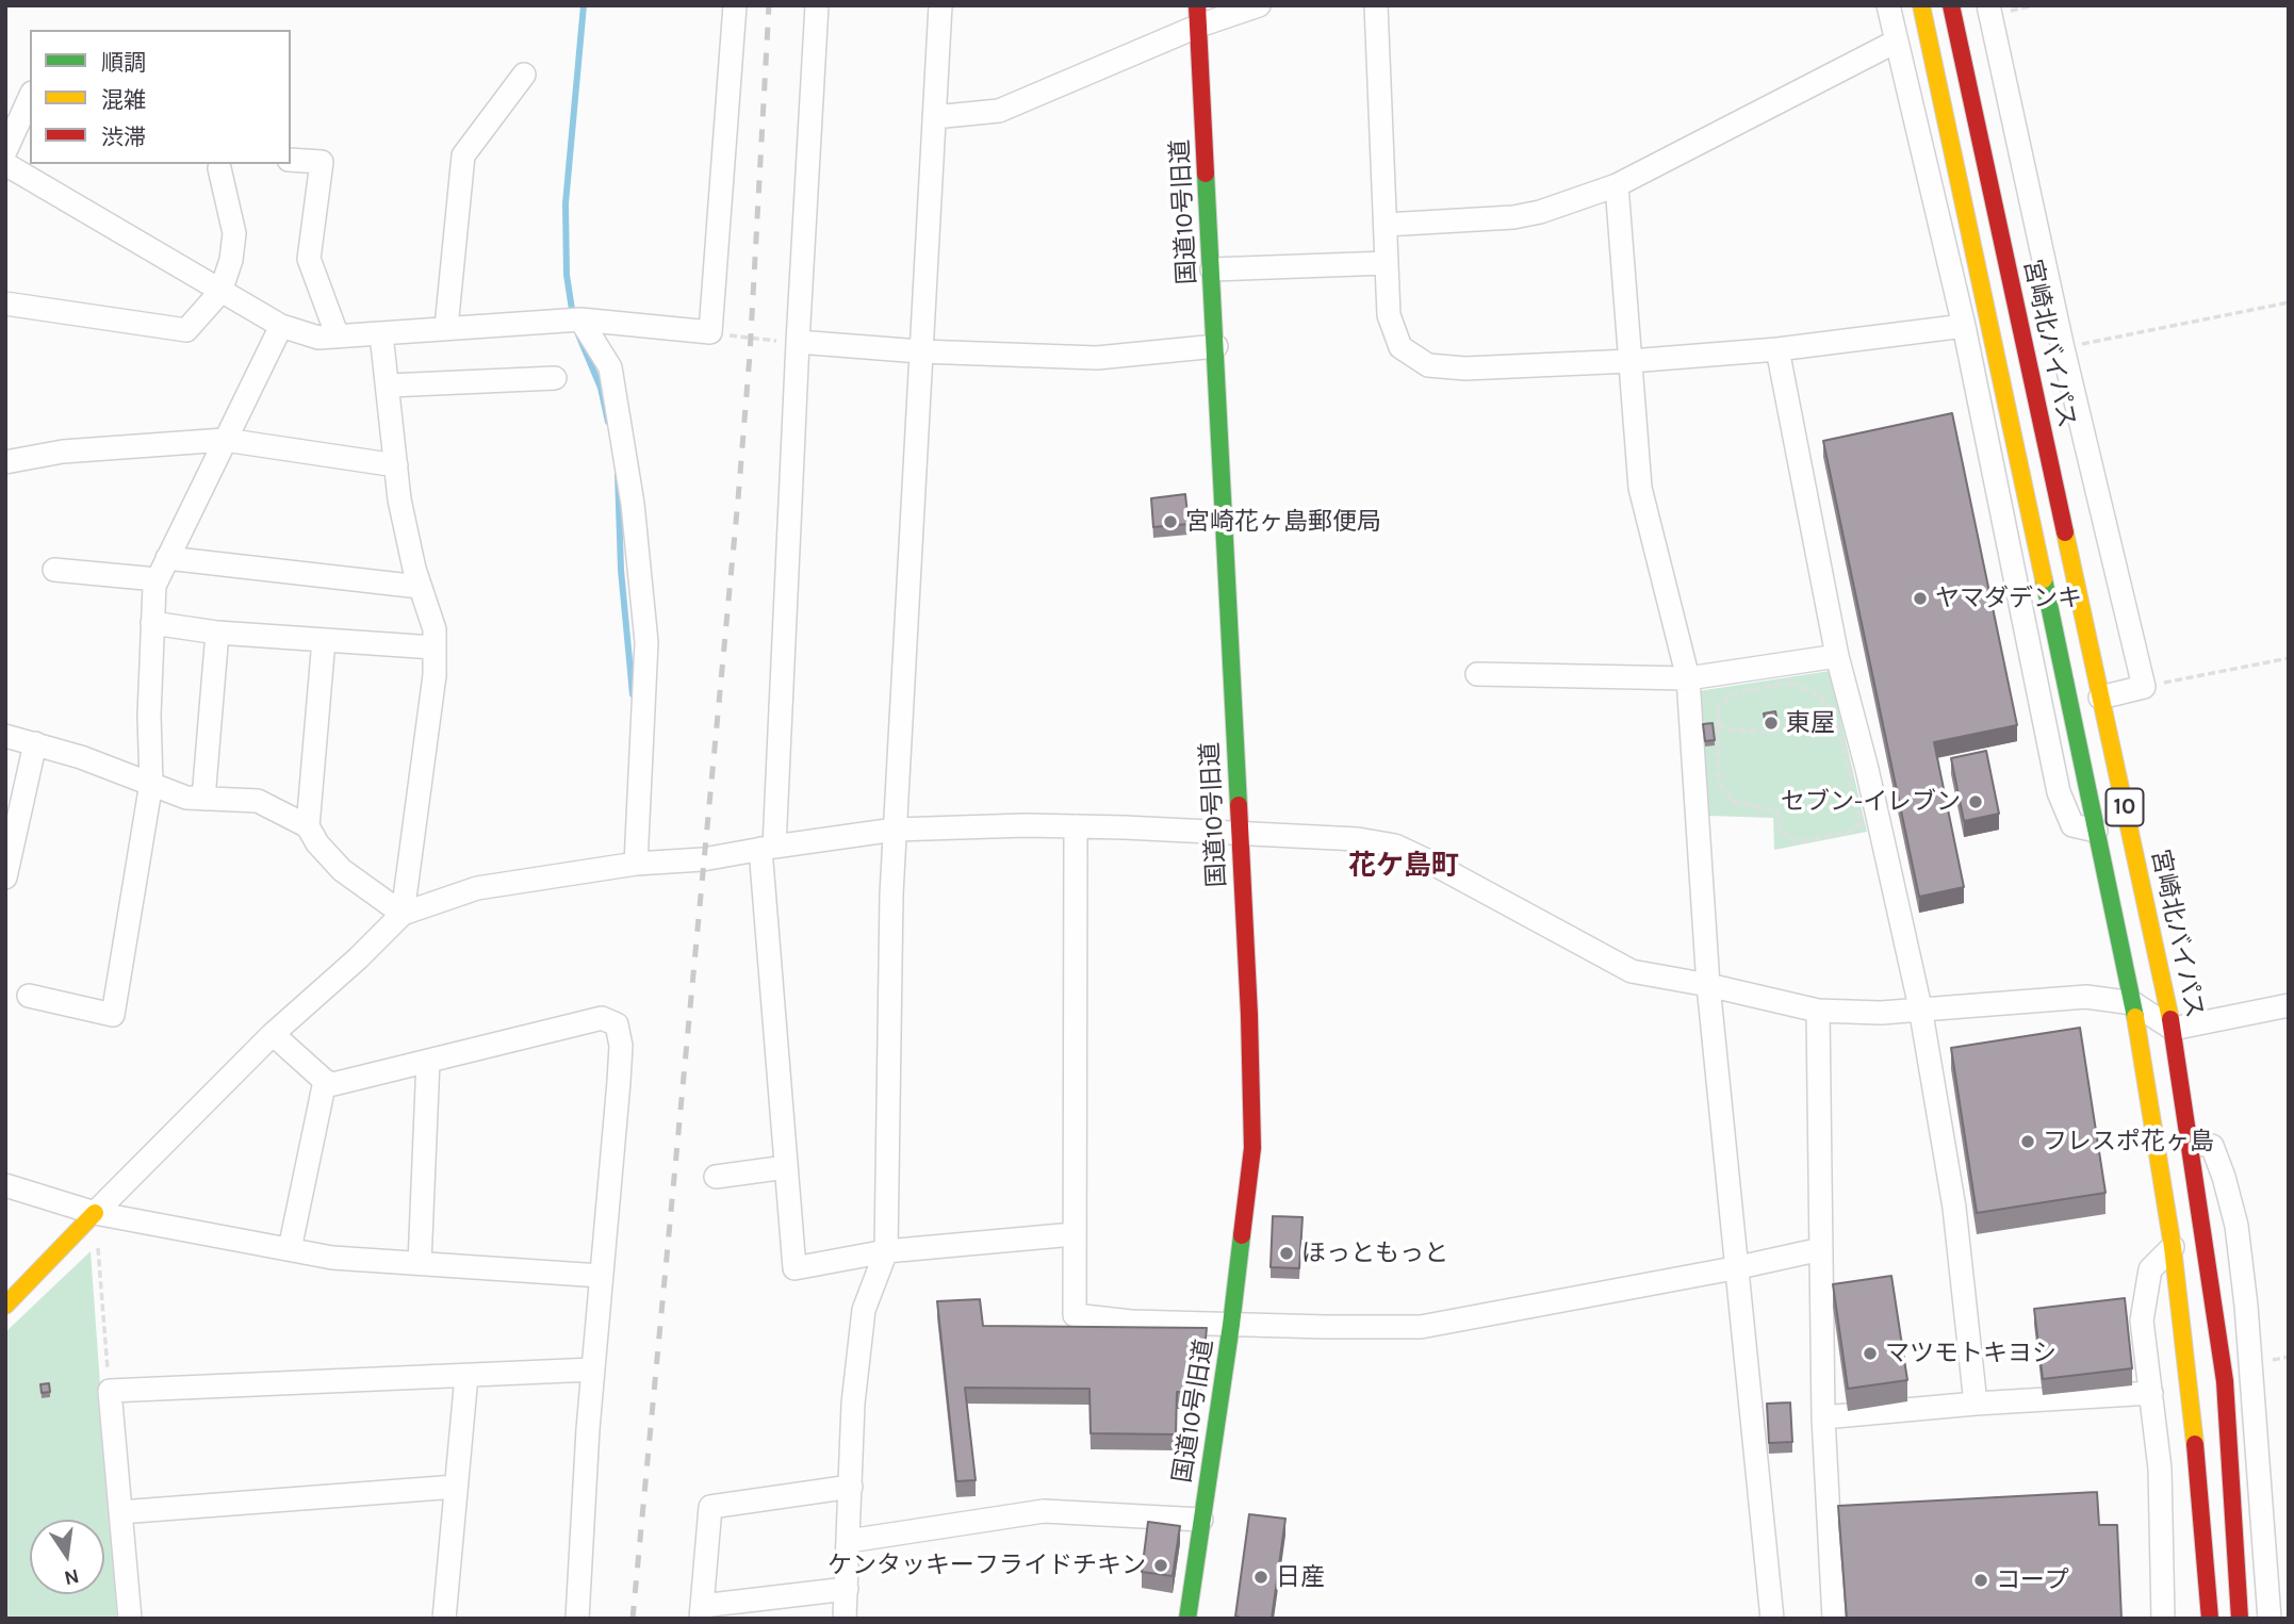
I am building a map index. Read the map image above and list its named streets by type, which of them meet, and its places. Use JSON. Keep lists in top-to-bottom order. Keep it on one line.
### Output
{"streets":{"main road":["国道10号旧道","宮崎北バイパス","10"]},"districts":["花ケ島町"],"places":["宮崎花ヶ島郵便局","ヤマダデンキ","東屋","セブン-イレブン","フレスポ花ヶ島","ほっともっと","マツモトキヨシ","ケンタッキーフライドチキン","日産","コープ"],"legend":["順調","混雑","渋滞"],"north":"bottom"}
